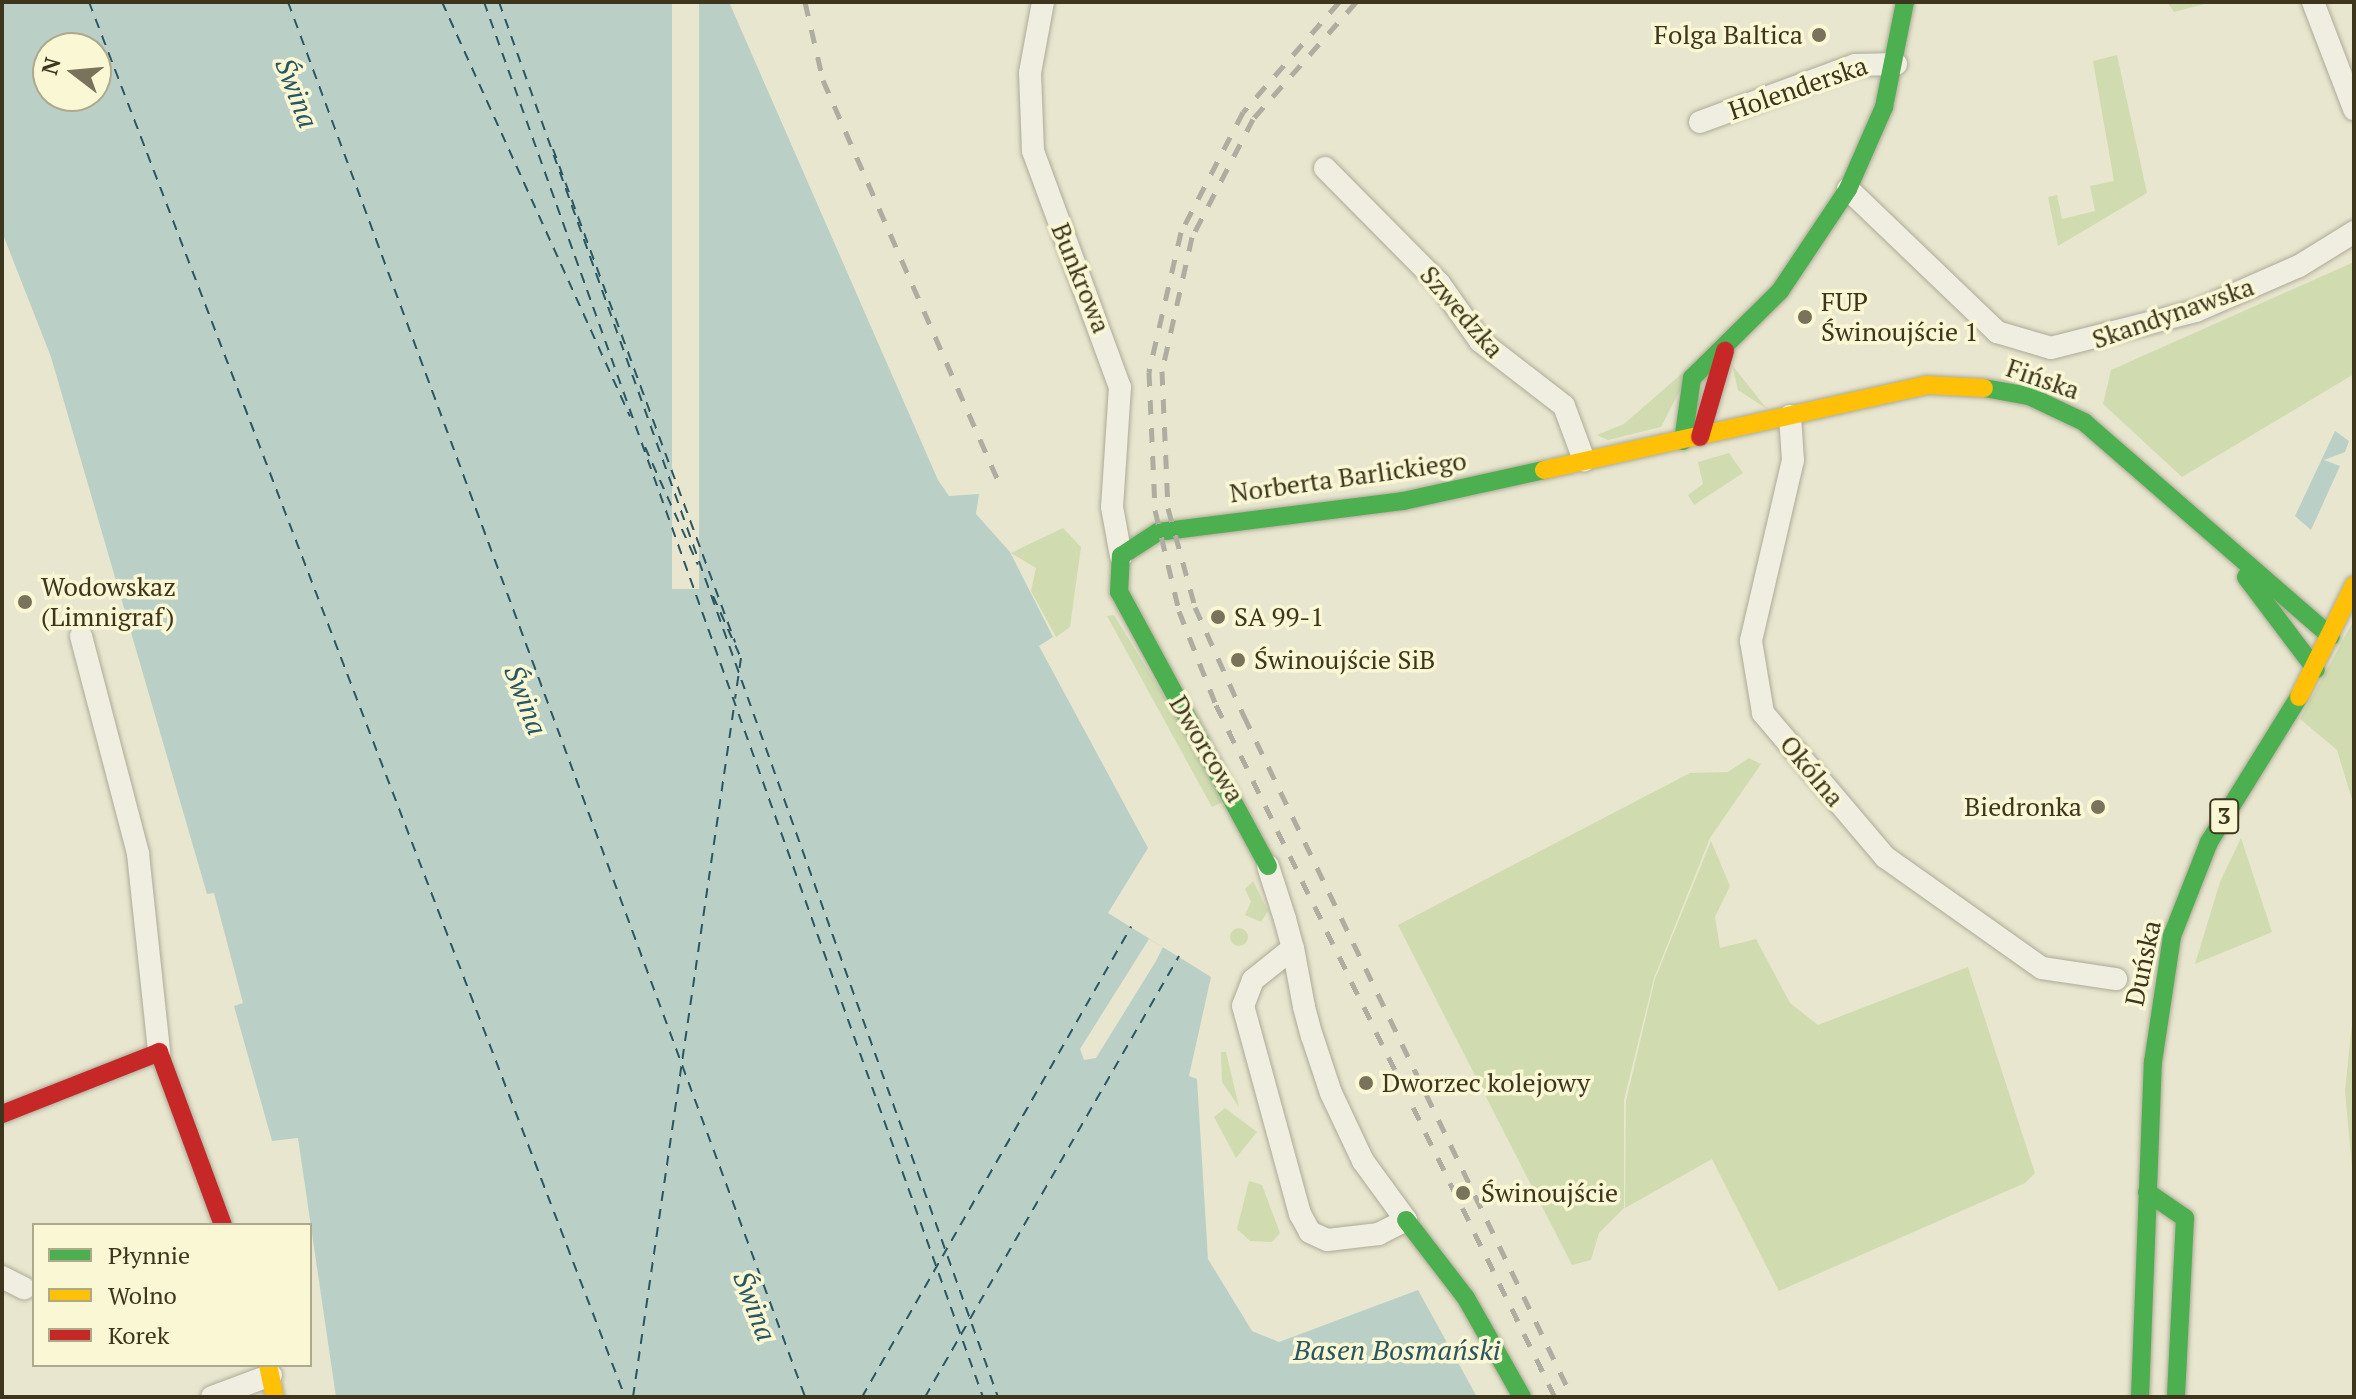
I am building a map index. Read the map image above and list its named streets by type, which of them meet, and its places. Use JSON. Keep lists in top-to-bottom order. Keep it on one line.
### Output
{"streets":{"main road":["Fińska","Norberta Barlickiego","Dworcowa","3","Duńska"],"street":["Holenderska","Bunkrowa","Szwedzka","Skandynawska","Okólna"]},"crossings":[["Bunkrowa","Norberta Barlickiego"],["Bunkrowa","Dworcowa"],["Szwedzka","Norberta Barlickiego"],["Fińska","Norberta Barlickiego"],["Fińska","Okólna"],["Fińska","Duńska"],["Norberta Barlickiego","Dworcowa"],["Norberta Barlickiego","Okólna"]],"water":["Świna","Basen Bosmański"],"places":["Folga Baltica","FUP Świnoujście 1","Wodowskaz (Limnigraf)","SA 99-1","Świnoujście SiB","Biedronka","Dworzec kolejowy","Świnoujście"],"legend":["Płynnie","Wolno","Korek"],"north":"left"}
